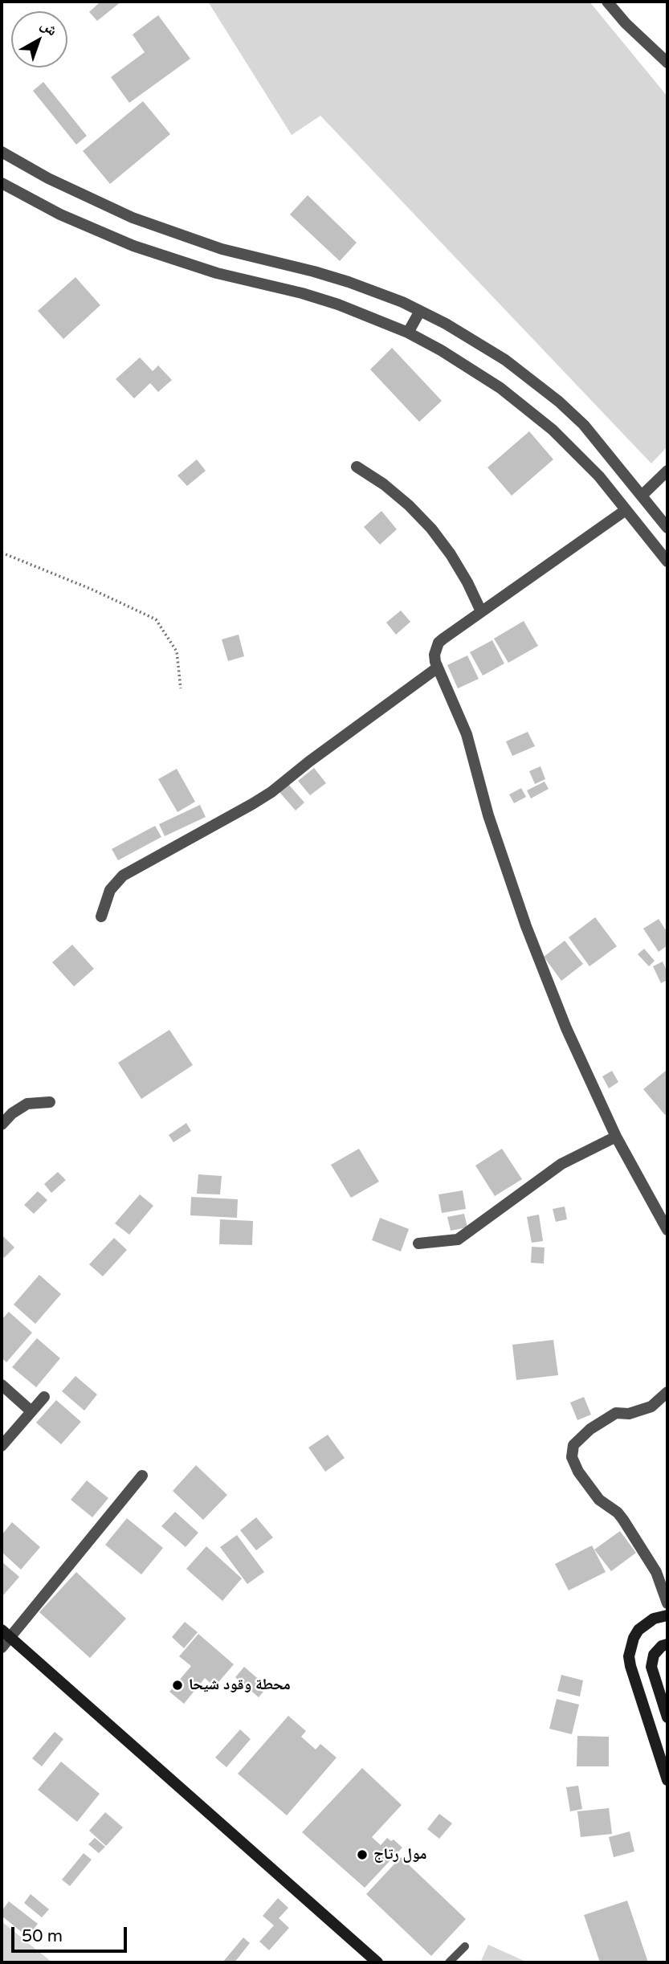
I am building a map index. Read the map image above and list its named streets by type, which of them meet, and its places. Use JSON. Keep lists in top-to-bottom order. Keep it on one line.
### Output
{"places":["محطة وقود شيحا","مول رتاج"],"scale_bar":"50 m","north":"top right"}
